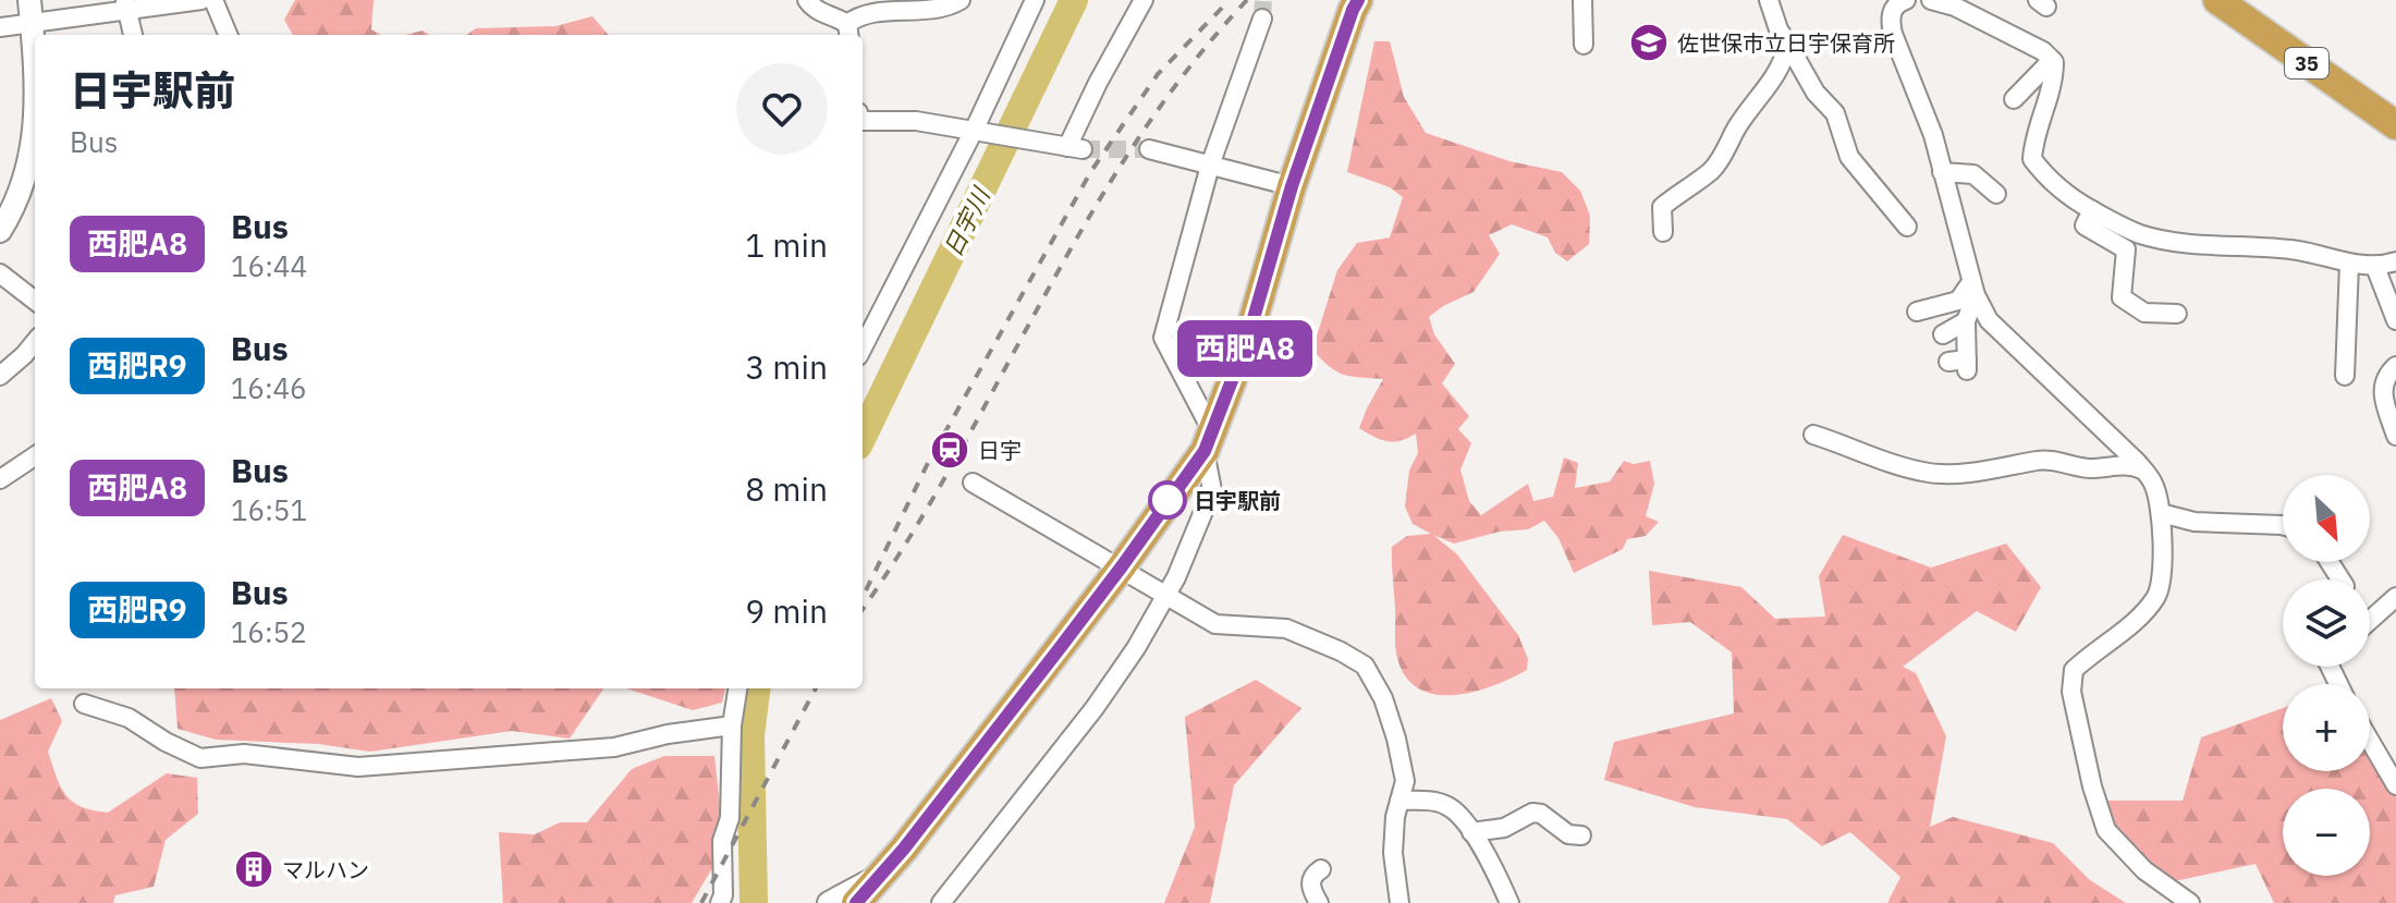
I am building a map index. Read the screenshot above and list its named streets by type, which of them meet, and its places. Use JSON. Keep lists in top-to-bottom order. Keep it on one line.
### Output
{"streets":{"highway":["35"]},"water":["日宇川"],"places":{"school or university":["佐世保市立日宇保育所"],"station":["日宇"],"other":["日宇駅前"],"building":["マルハン"]},"lines":["bus line 西肥A8"],"north":"bottom right","page":{"on_map":"西肥A8","heading":["日宇駅前","Bus"],"list":[{"mark":"西肥A8","name":"Bus","note":"16:44","value":"1 min"},{"mark":"西肥R9","name":"Bus","note":"16:46","value":"3 min"},{"mark":"西肥A8","name":"Bus","note":"16:51","value":"8 min"},{"mark":"西肥R9","name":"Bus","note":"16:52","value":"9 min"}],"map_buttons":["+","−"]}}
